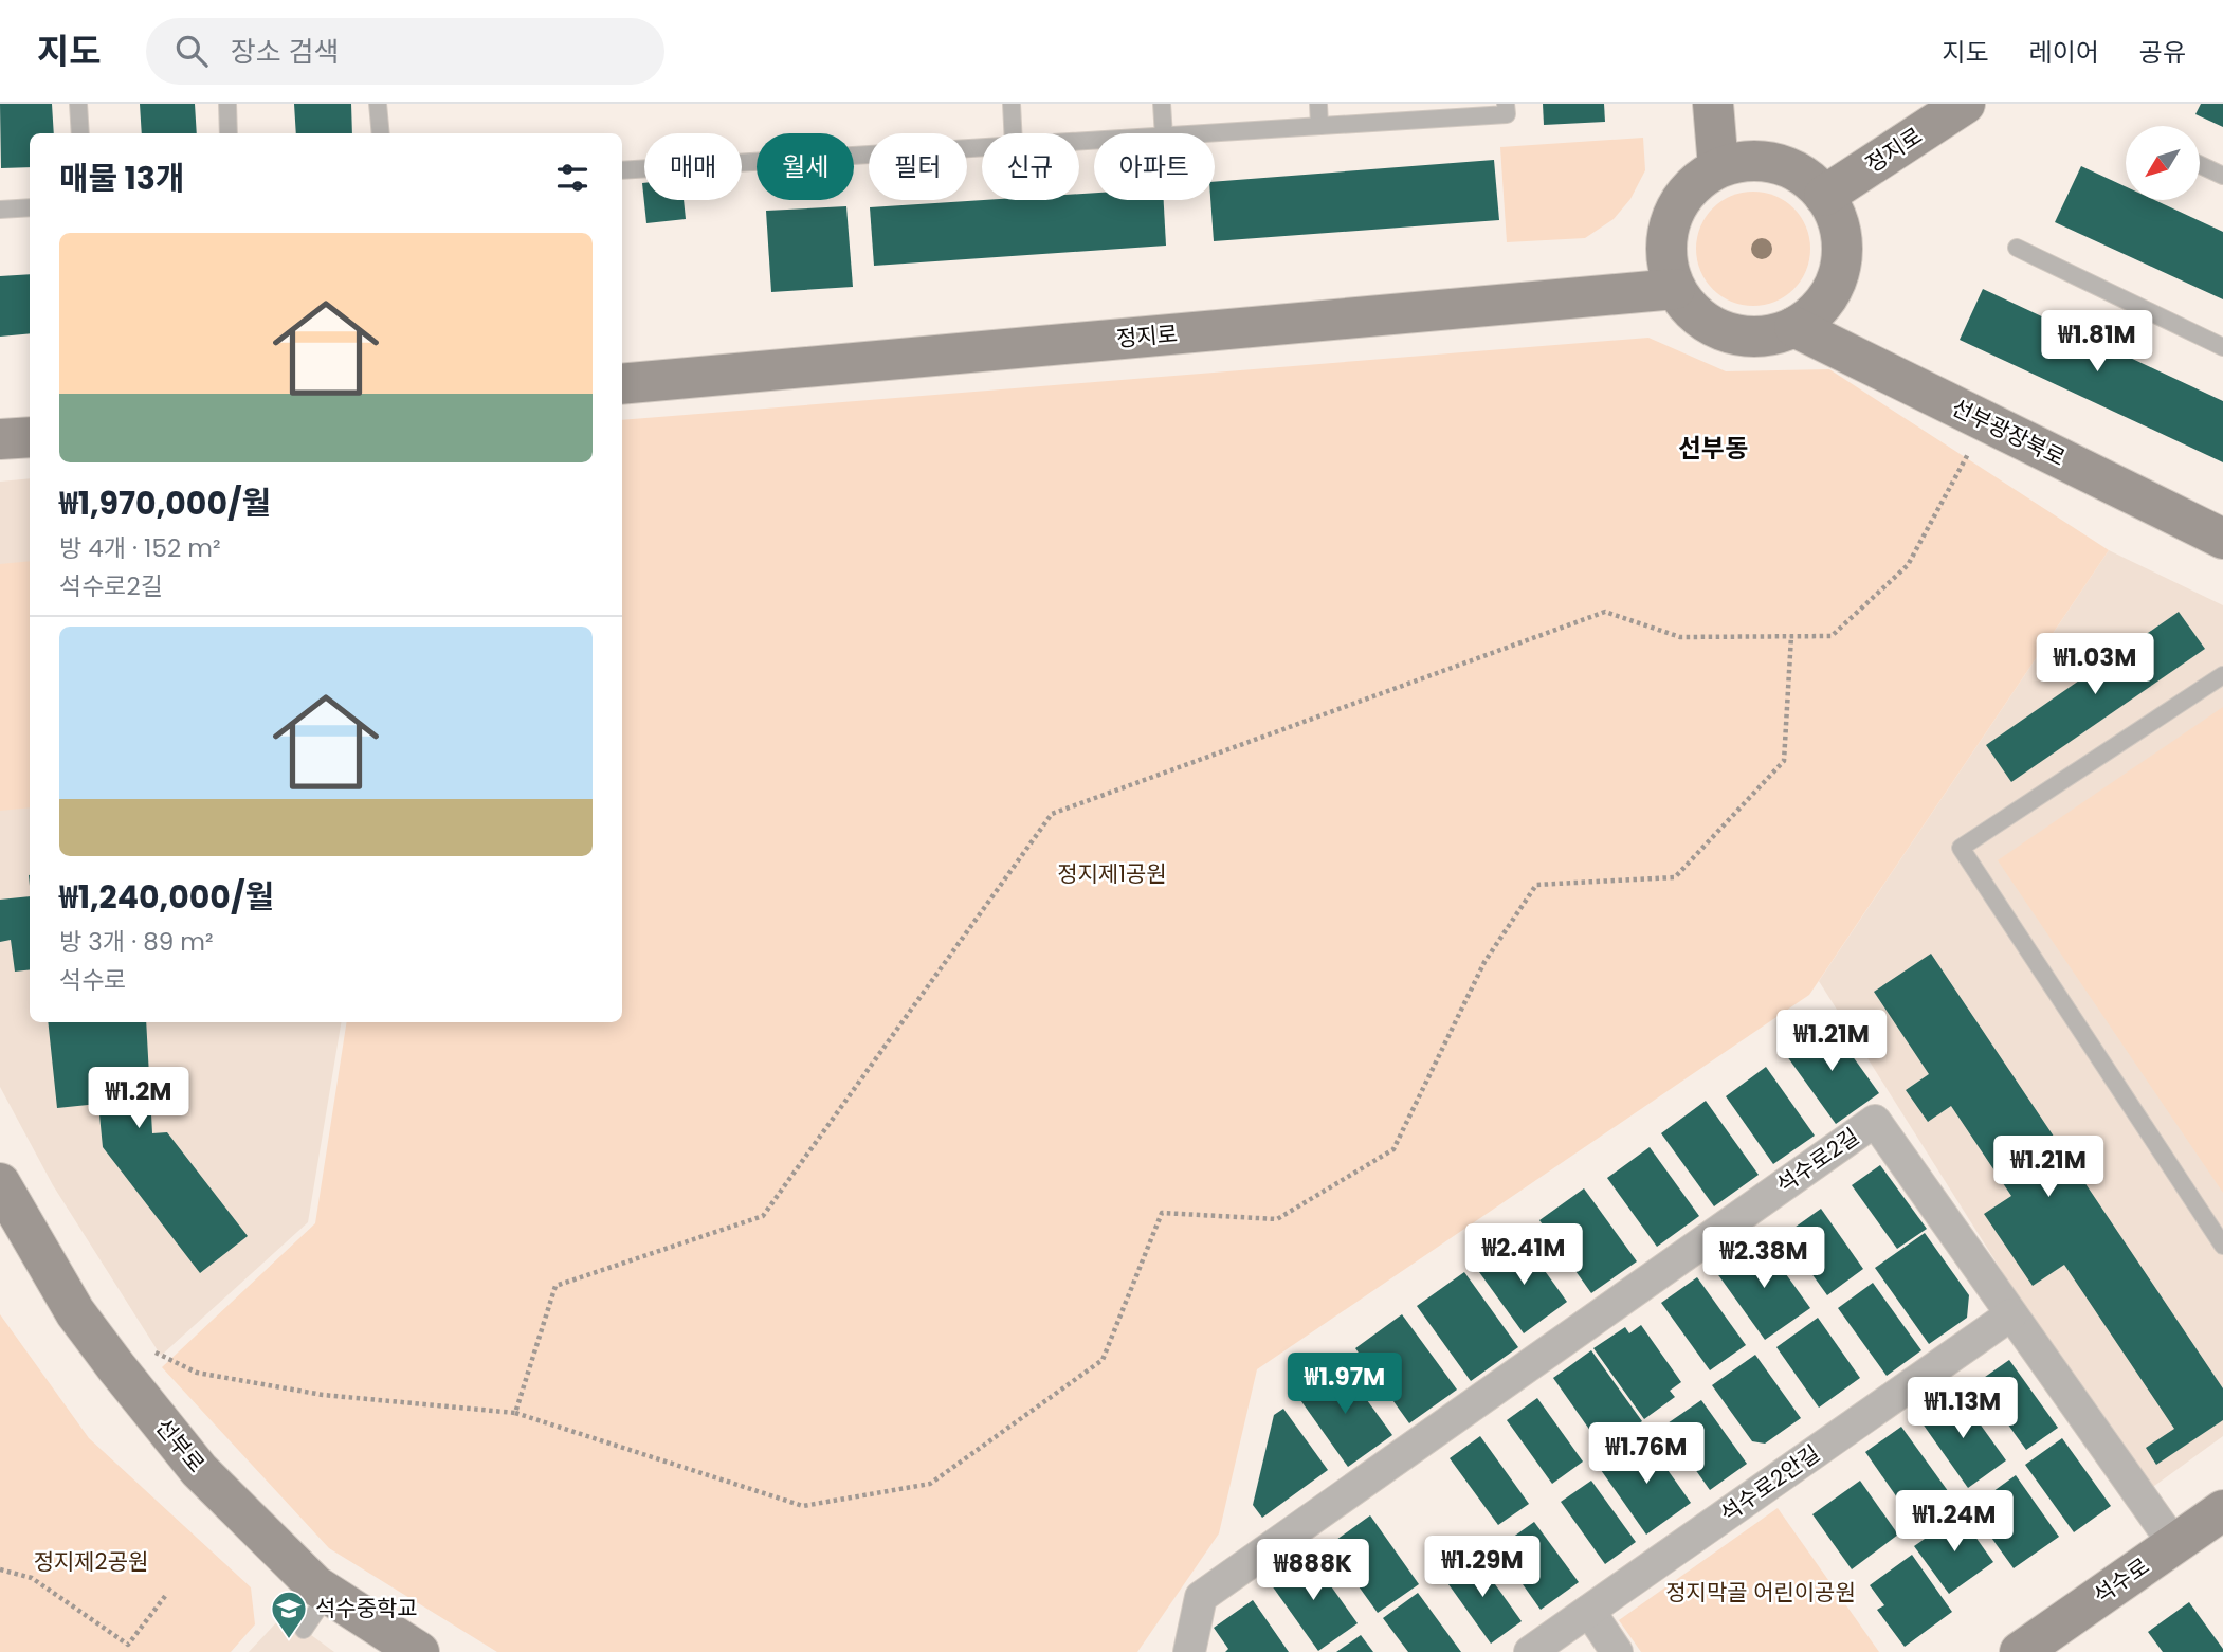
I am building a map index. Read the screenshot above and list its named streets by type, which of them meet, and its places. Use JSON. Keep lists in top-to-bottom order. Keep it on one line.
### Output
{"streets":{"street":["정지로","선부광장북로","석수로2길","선부로","석수로2안길","석수로"]},"crossings":[["정지로","선부광장북로"],["석수로2길","석수로2안길"],["석수로2길","석수로"]],"districts":["선부동"],"parks":["정지제1공원","정지제2공원","정지막골 어린이공원"],"places":{"school or university":["석수중학교"]},"north":"bottom left","page":{"header":"지도","search":"장소 검색","nav":["지도","레이어","공유"],"chip":["매매","월세","필터","신규","아파트"],"heading":"매물 13개","list":[{"name":"₩1,970,000/월","note":"방 4개 · 152 m² · 석수로2길"},{"name":"₩1,240,000/월","note":"방 3개 · 89 m² · 석수로"}],"price":["₩1.81M","₩1.03M","₩1.21M","₩1.2M","₩1.21M","₩2.41M","₩2.38M","₩1.97M","₩1.13M","₩1.76M","₩1.24M","₩1.29M","₩888K"]}}
